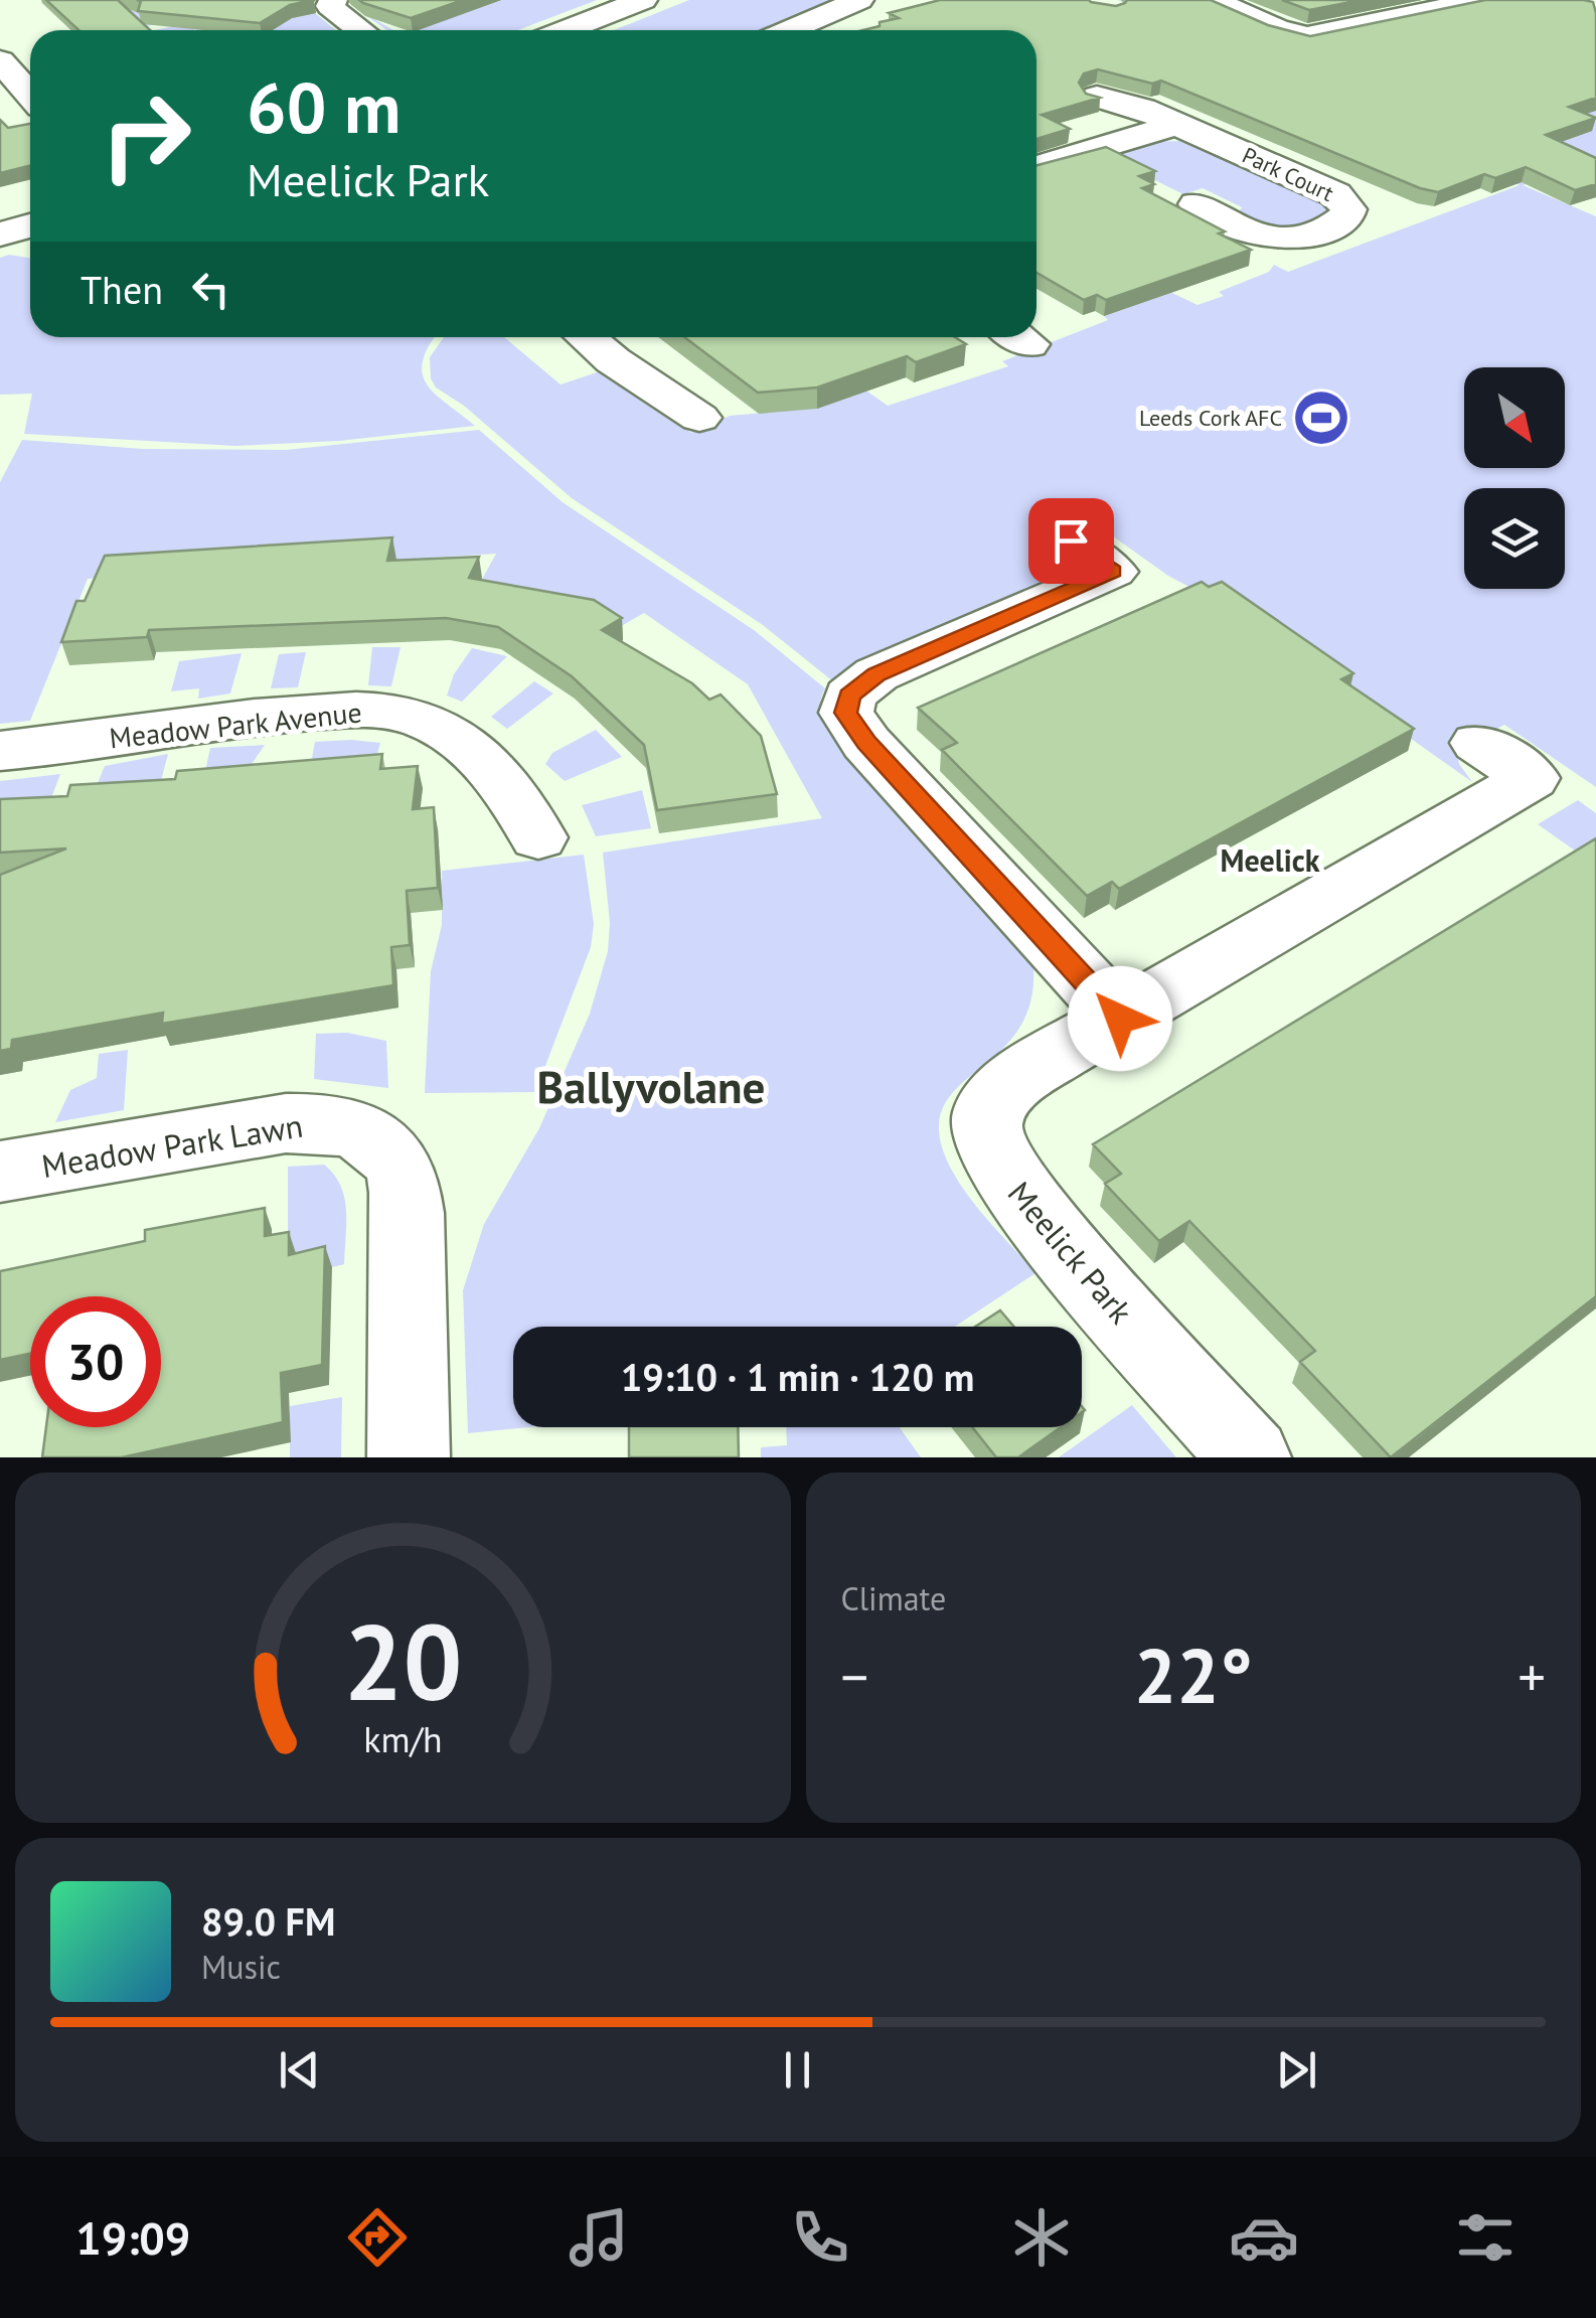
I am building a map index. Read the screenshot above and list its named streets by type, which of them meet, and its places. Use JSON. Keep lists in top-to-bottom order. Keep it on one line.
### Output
{"streets":{"street":["Park Court","Meadow Park Avenue","Meadow Park Lawn","Meelick Park"]},"districts":["Meelick","Ballyvolane"],"places":{"sports":["Leeds Cork AFC"]},"north":"bottom right","page":{"turn":["60 m","Meelick Park"],"then":"Then","limit":"30","trip":"19:10 · 1 min · 120 m","tile":"Climate","heat":["−","22°","+"],"song":["89.0 FM","Music"],"tabs":"19:09","gauge":["20","km/h"]}}
